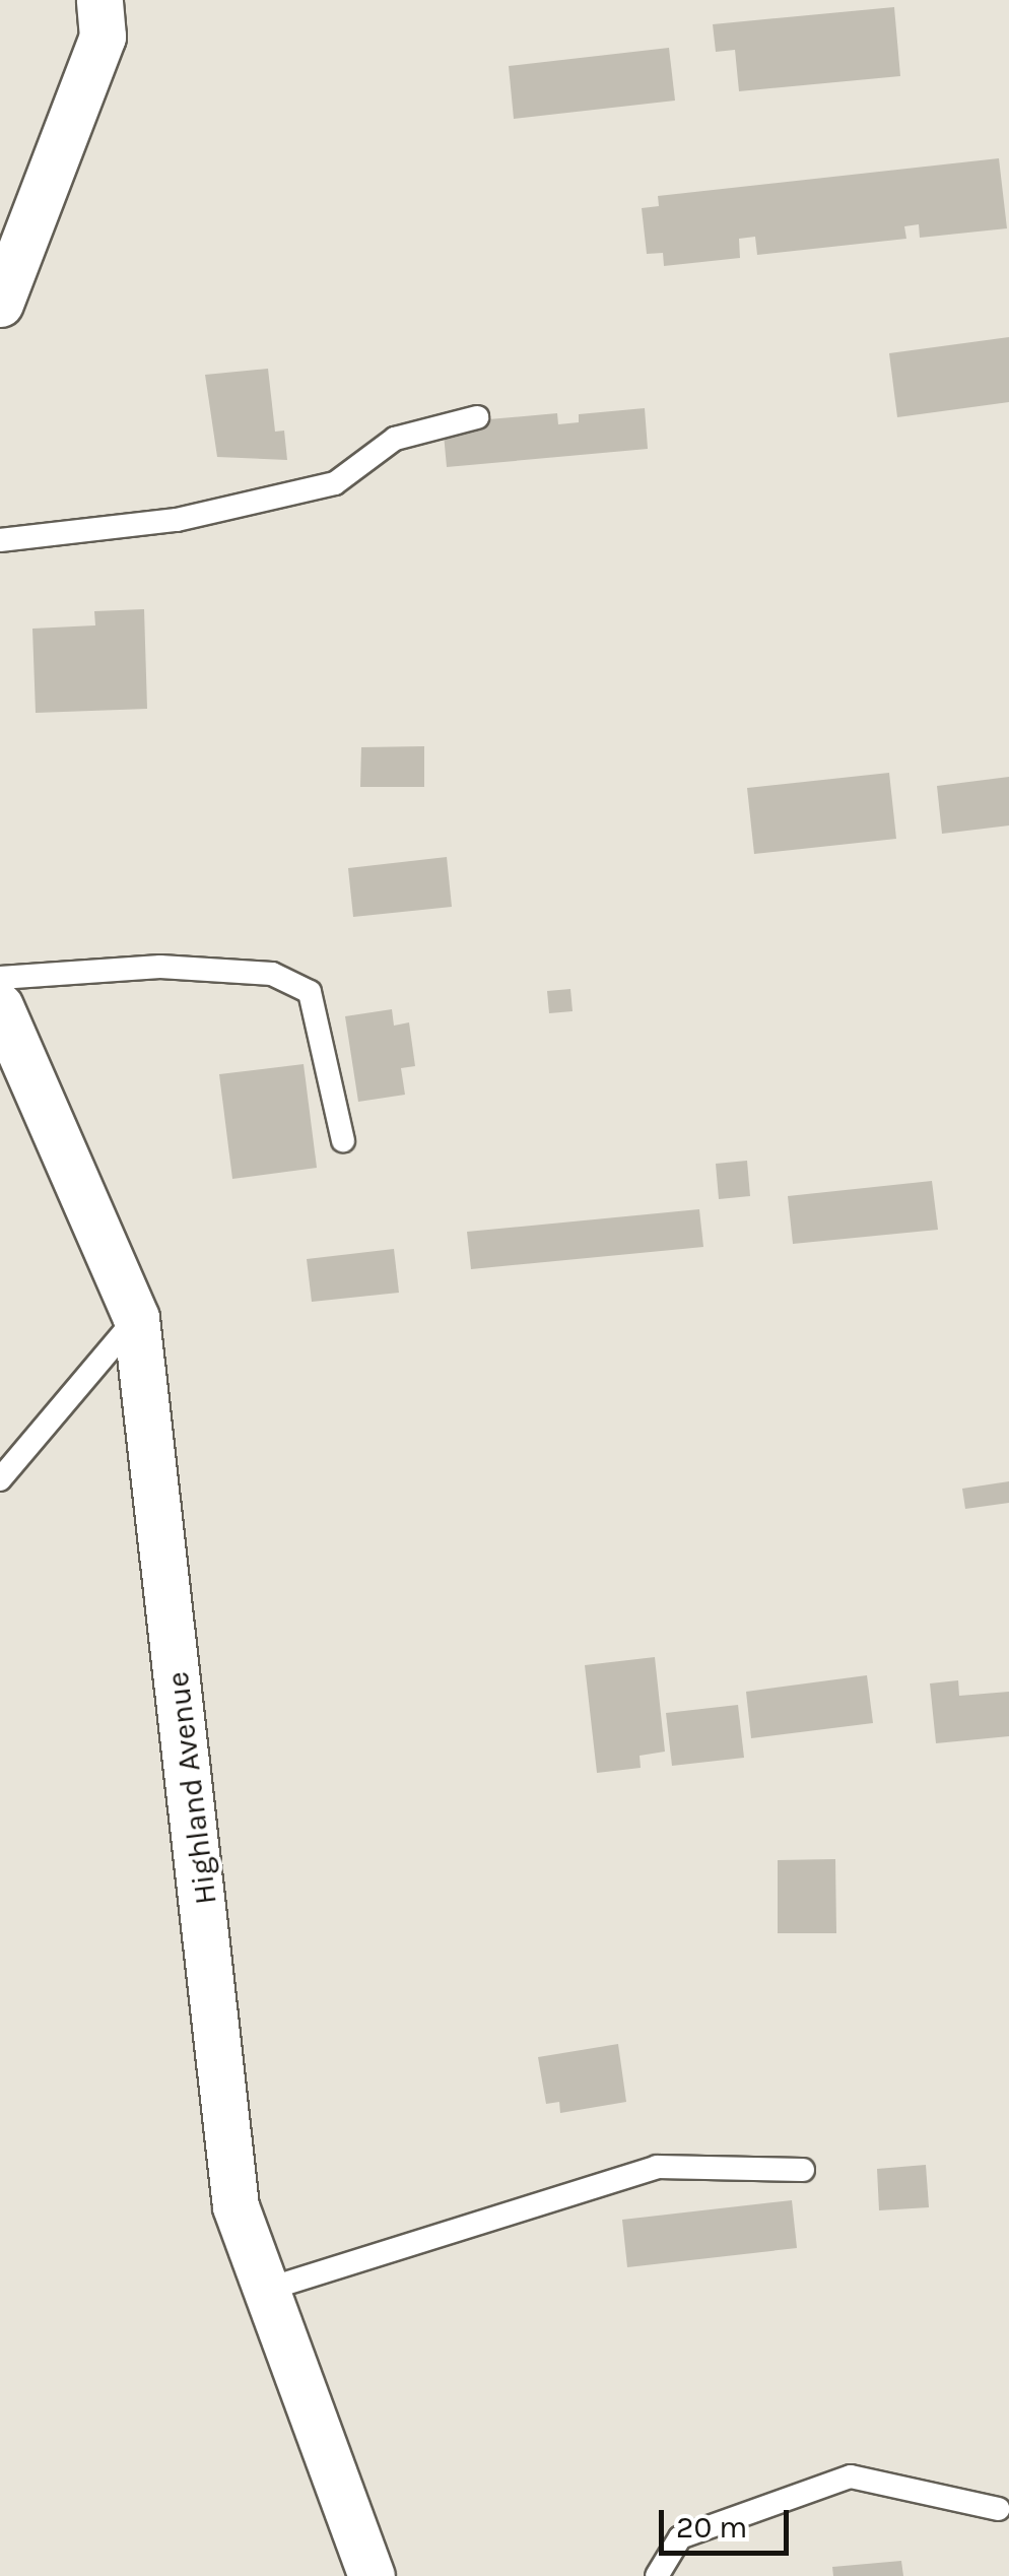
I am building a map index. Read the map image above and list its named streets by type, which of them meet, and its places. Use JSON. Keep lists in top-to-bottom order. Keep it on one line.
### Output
{"streets":{"street":["Highland Avenue"]},"scale_bar":"20 m"}
